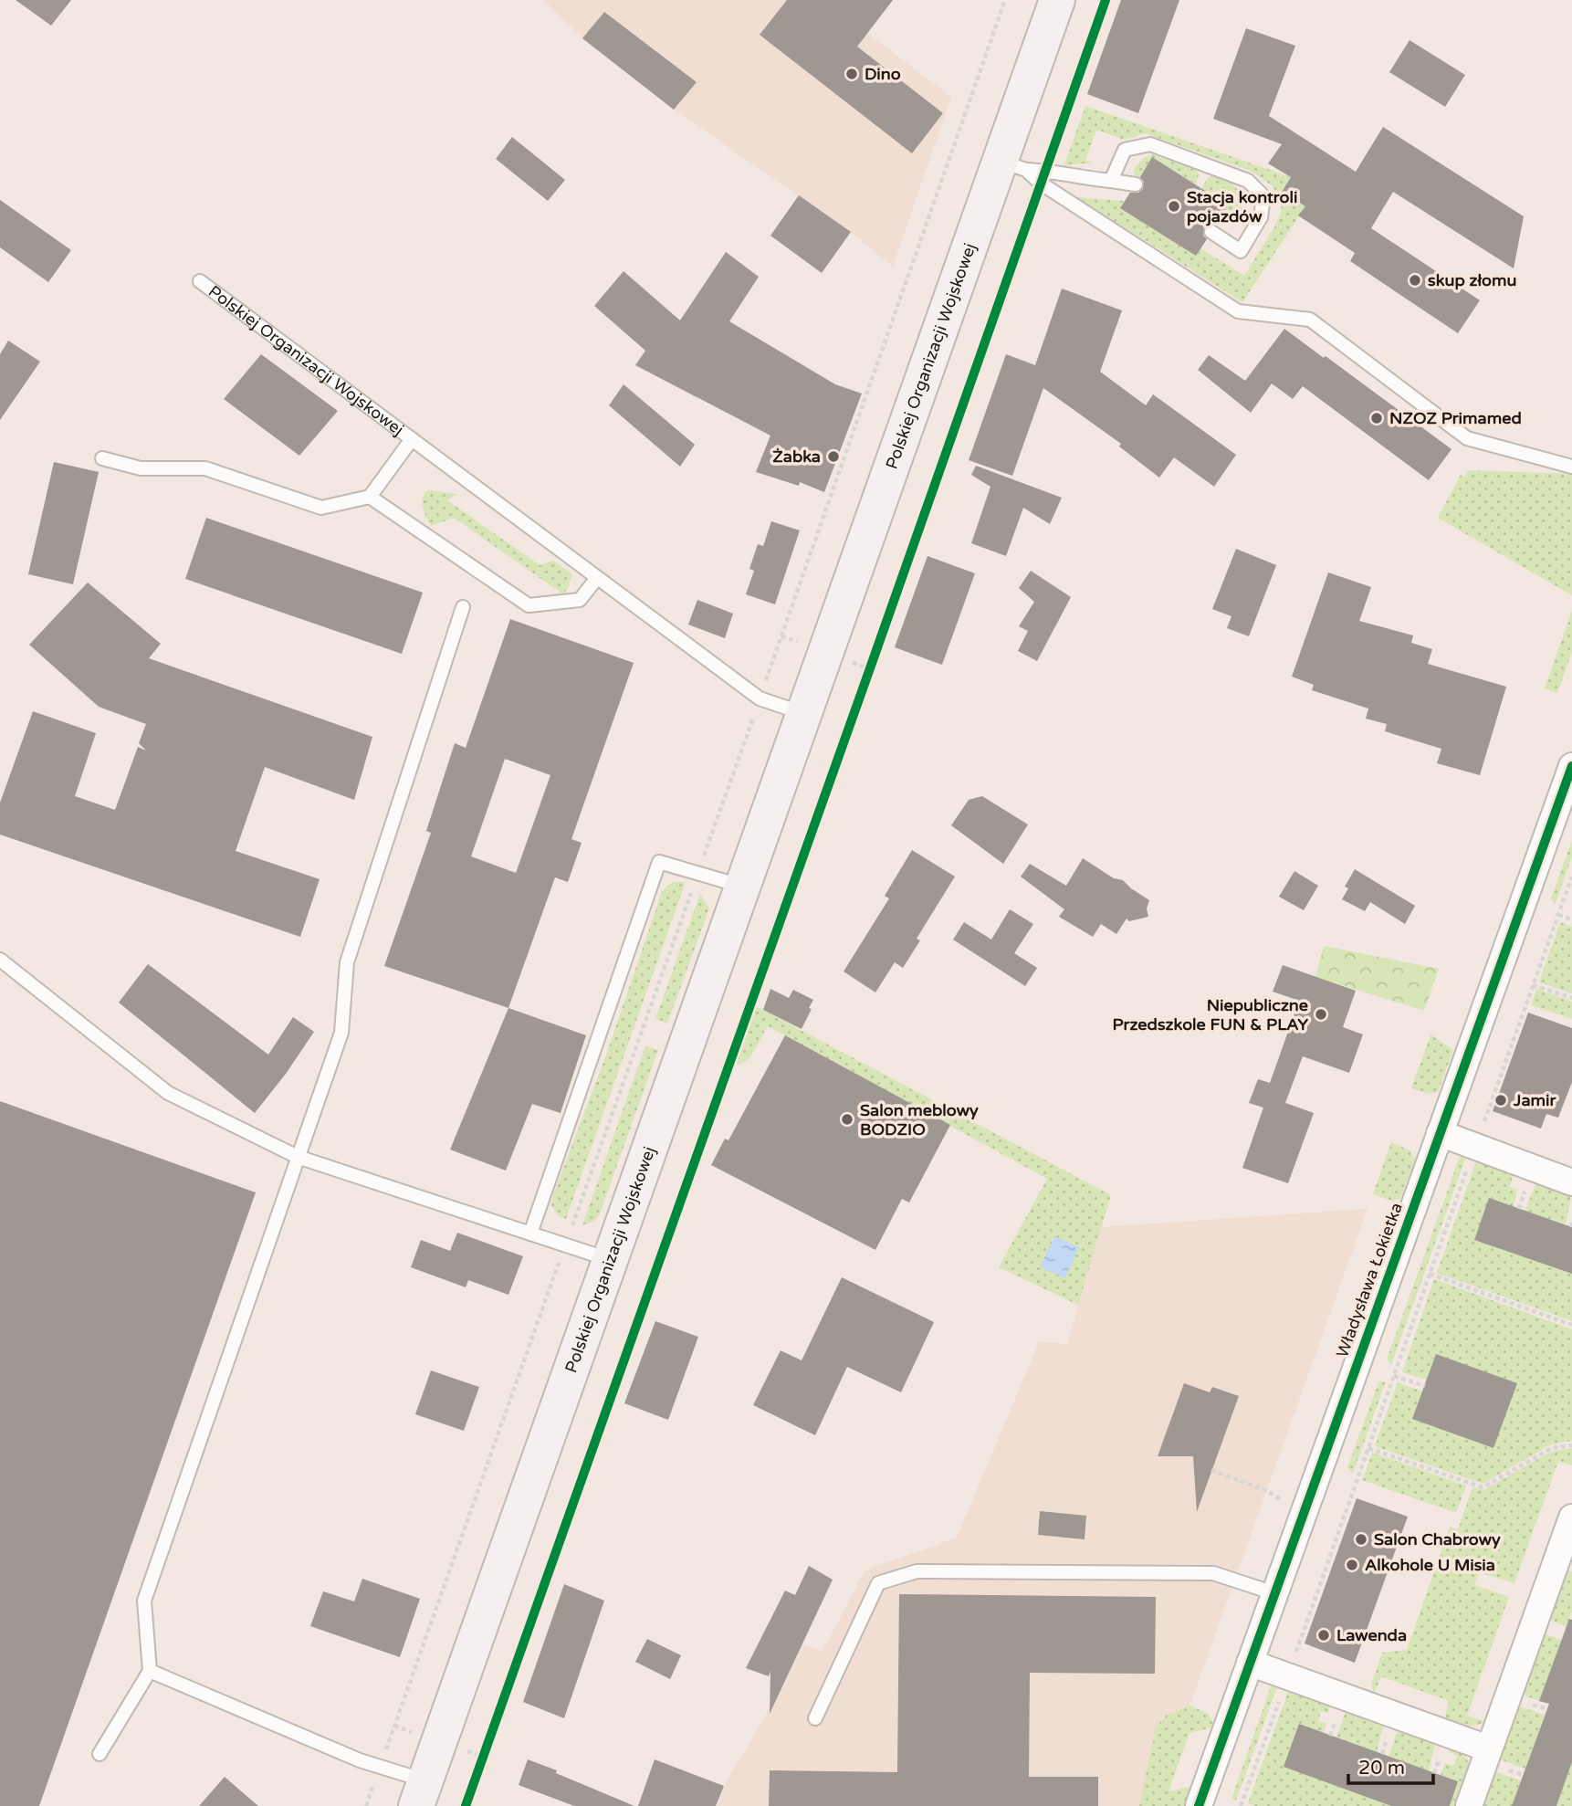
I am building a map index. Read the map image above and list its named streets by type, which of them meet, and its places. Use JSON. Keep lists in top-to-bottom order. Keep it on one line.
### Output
{"streets":{"main road":["Polskiej Organizacji Wojskowej"],"street":["Władysława Łokietka"]},"places":["Dino","Stacja kontroli pojazdów","skup złomu","NZOZ Primamed","Żabka","Niepubliczne Przedszkole FUN & PLAY","Jamir","Salon meblowy BODZIO","Salon Chabrowy","Alkohole U Misia","Lawenda"],"scale_bar":"20 m"}
